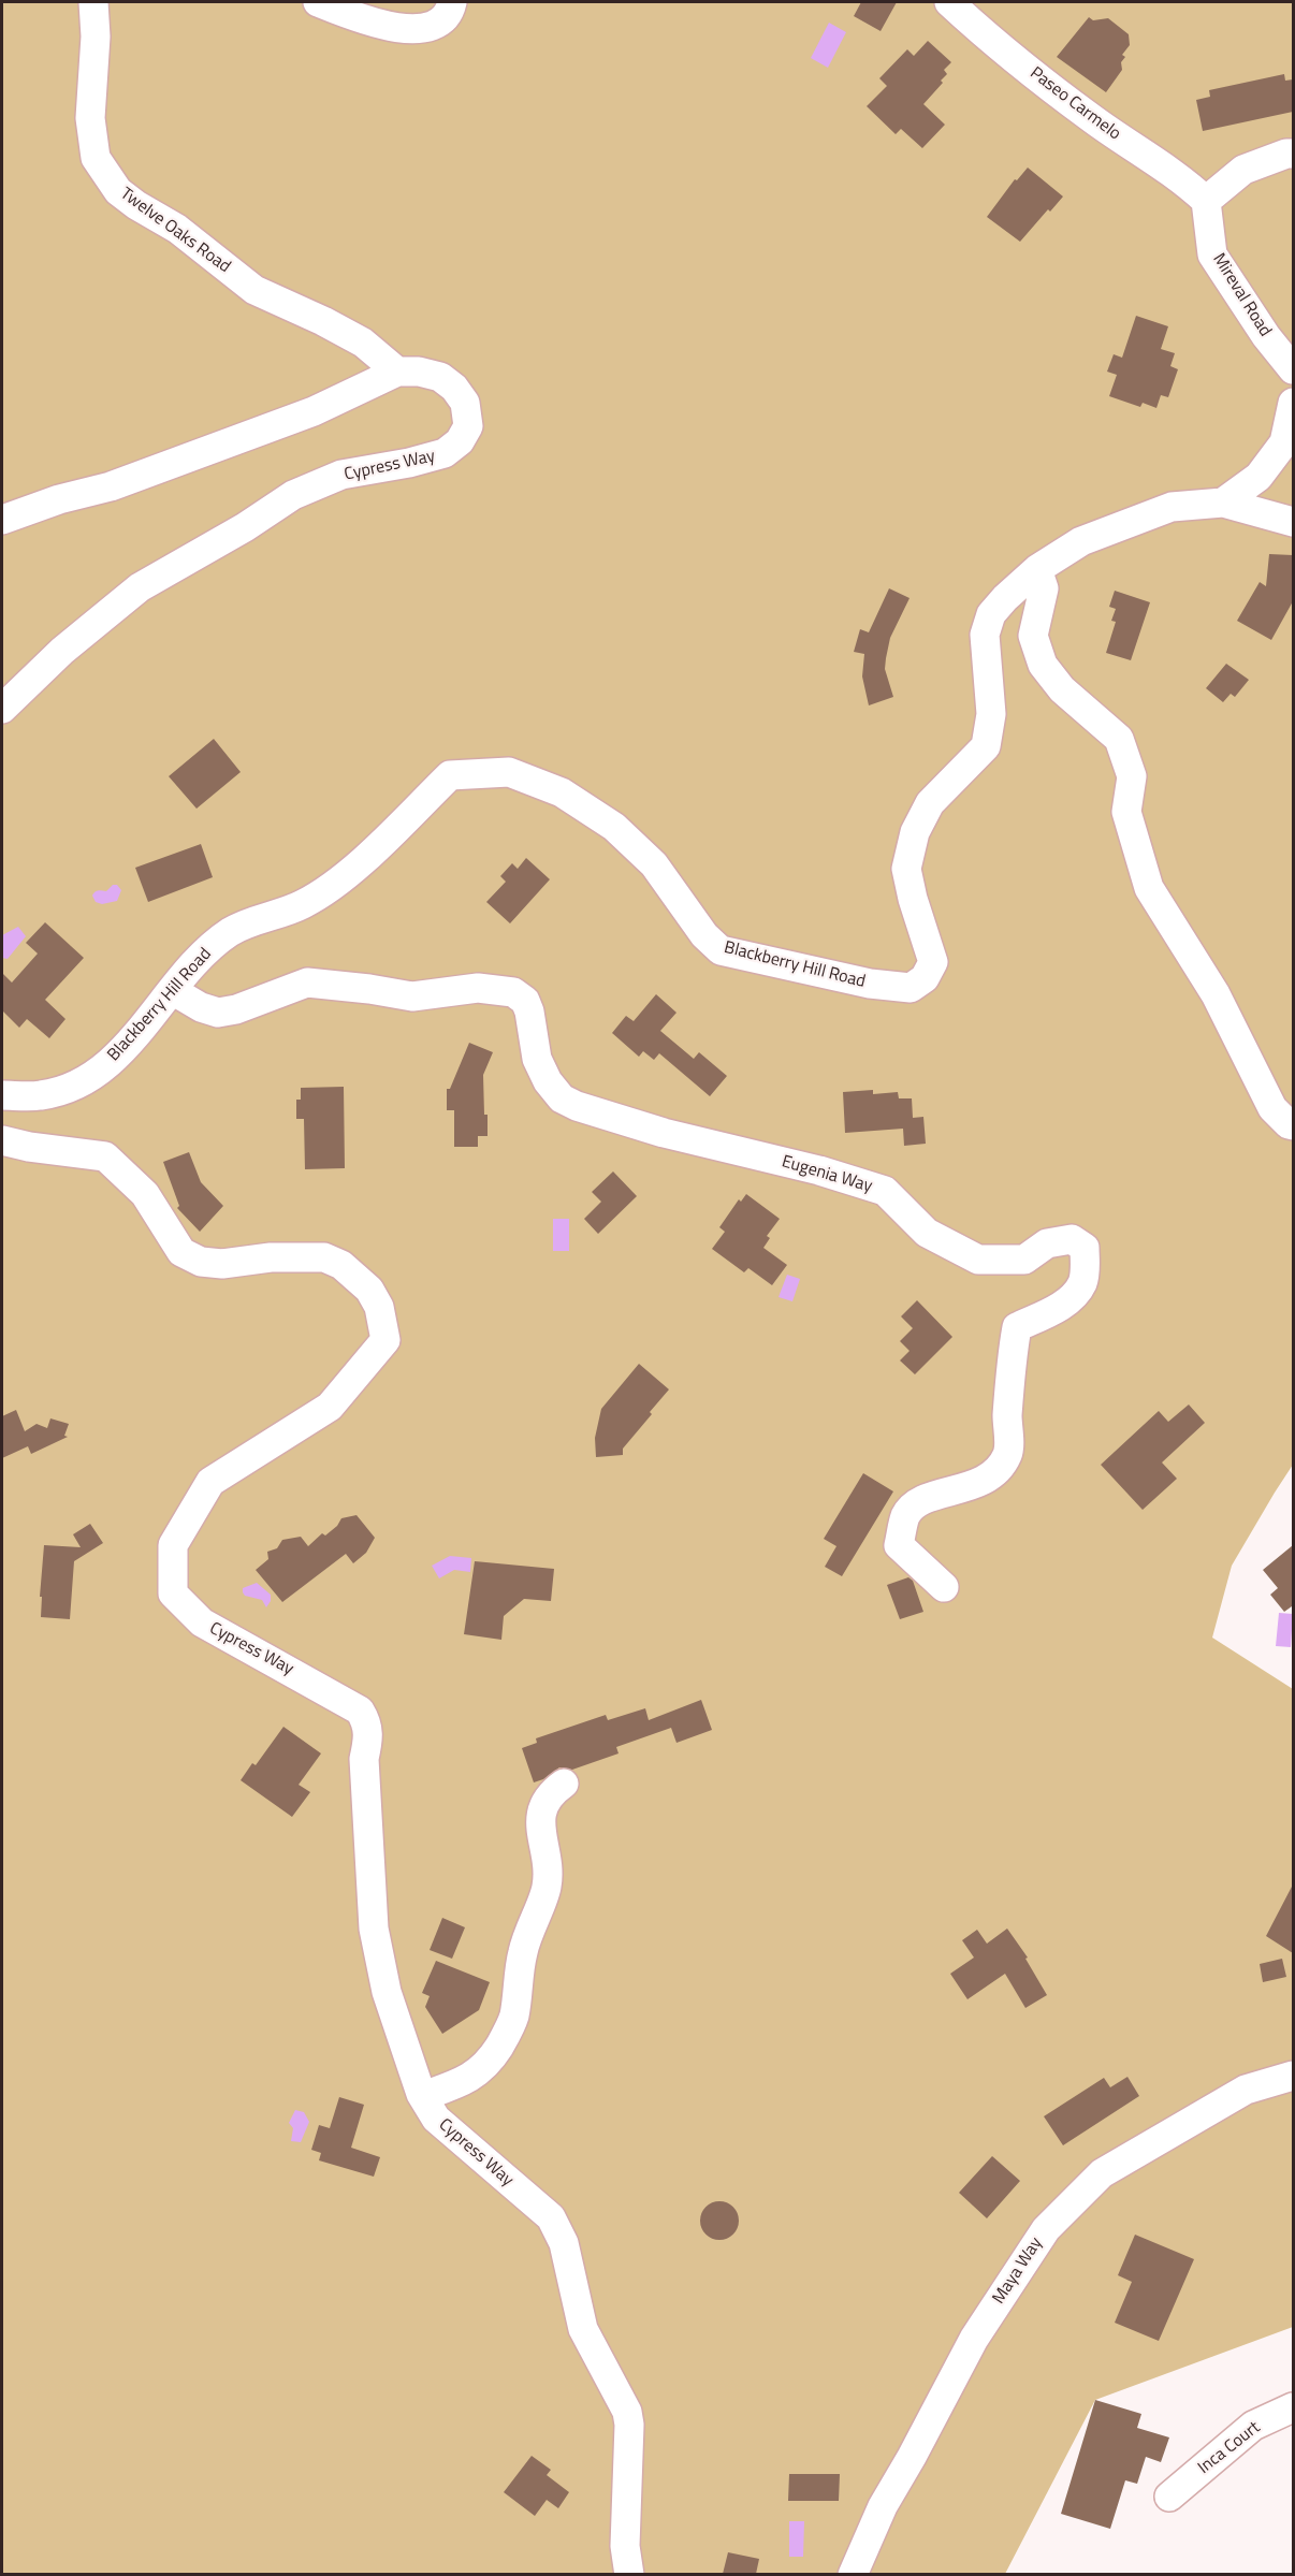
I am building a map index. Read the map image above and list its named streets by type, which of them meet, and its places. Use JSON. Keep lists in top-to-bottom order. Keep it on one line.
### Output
{"streets":{"street":["Paseo Carmelo","Twelve Oaks Road","Mireval Road","Cypress Way","Blackberry Hill Road","Eugenia Way","Maya Way","Inca Court"]},"crossings":[["Paseo Carmelo","Mireval Road"],["Twelve Oaks Road","Cypress Way"],["Blackberry Hill Road","Eugenia Way"]]}
